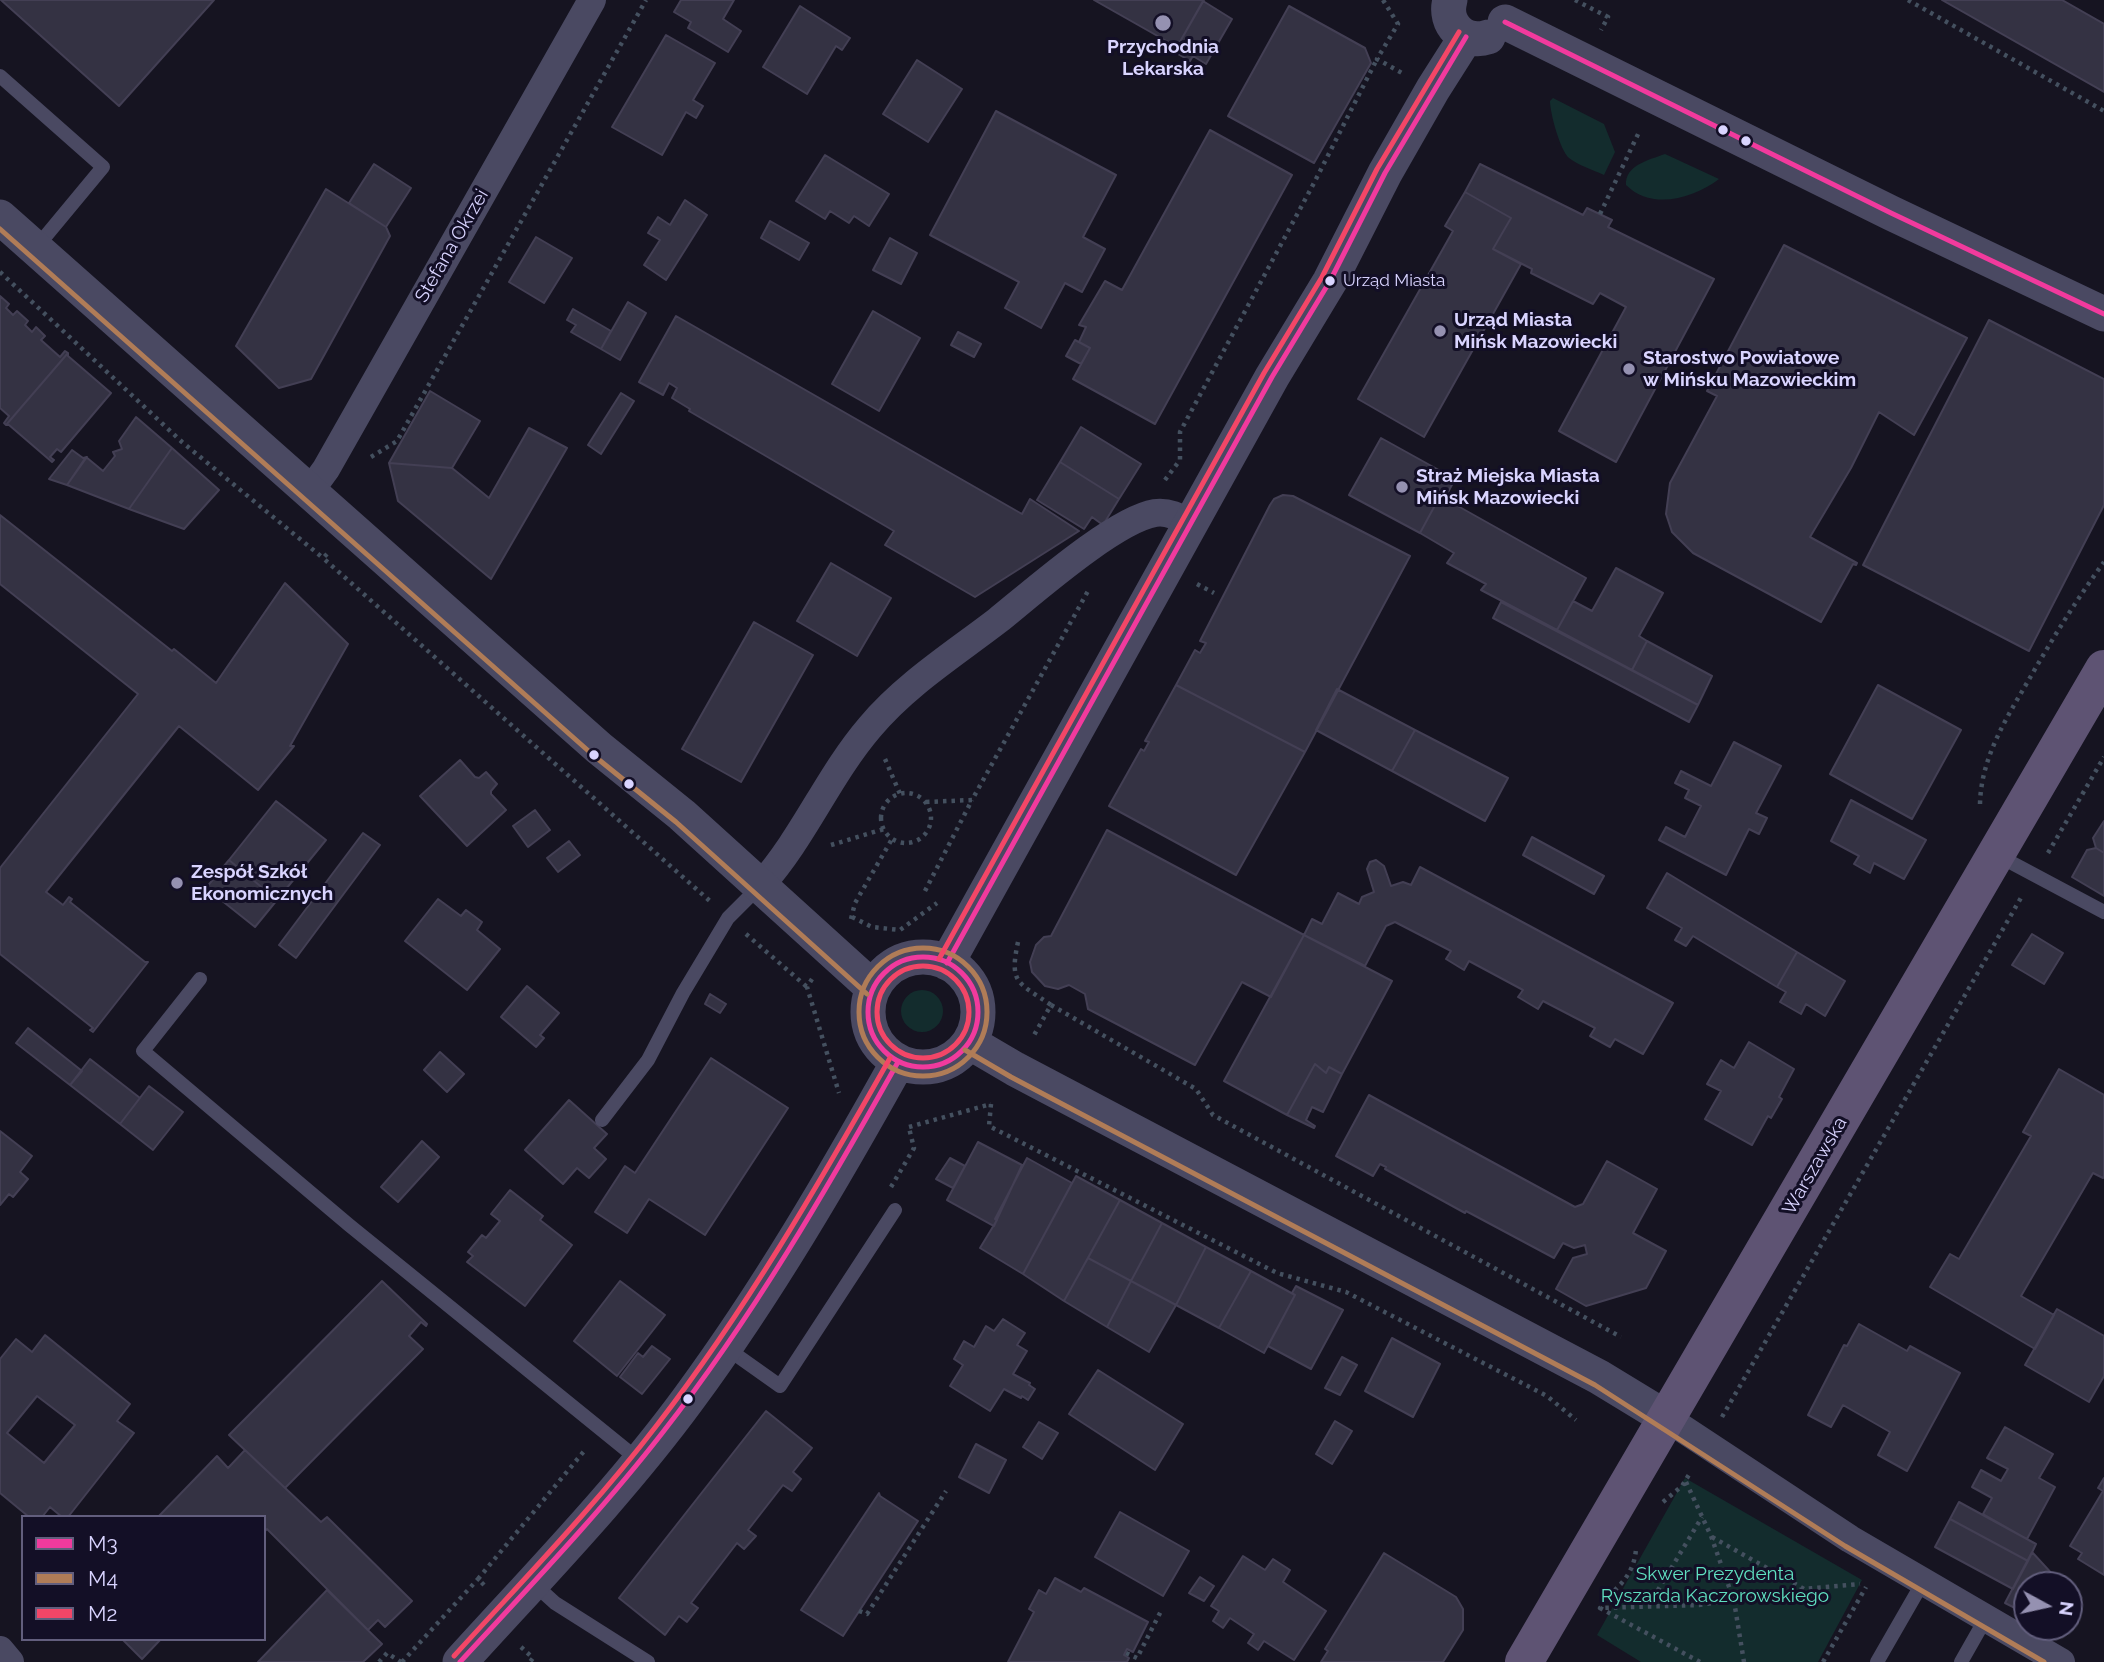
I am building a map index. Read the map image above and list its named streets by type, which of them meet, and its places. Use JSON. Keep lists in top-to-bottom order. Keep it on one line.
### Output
{"streets":{"main road":["Warszawska"],"street":["Stefana Okrzei"]},"parks":["Skwer Prezydenta Ryszarda Kaczorowskiego"],"places":["Przychodnia Lekarska","Urząd Miasta","Urząd Miasta Mińsk Mazowiecki","Starostwo Powiatowe w Mińsku Mazowieckim","Straż Miejska Miasta Mińsk Mazowiecki","Zespół Szkół Ekonomicznych"],"lines":["transit line M3","transit line M2","transit line M4"],"legend":["M3","M4","M2"],"north":"right"}
